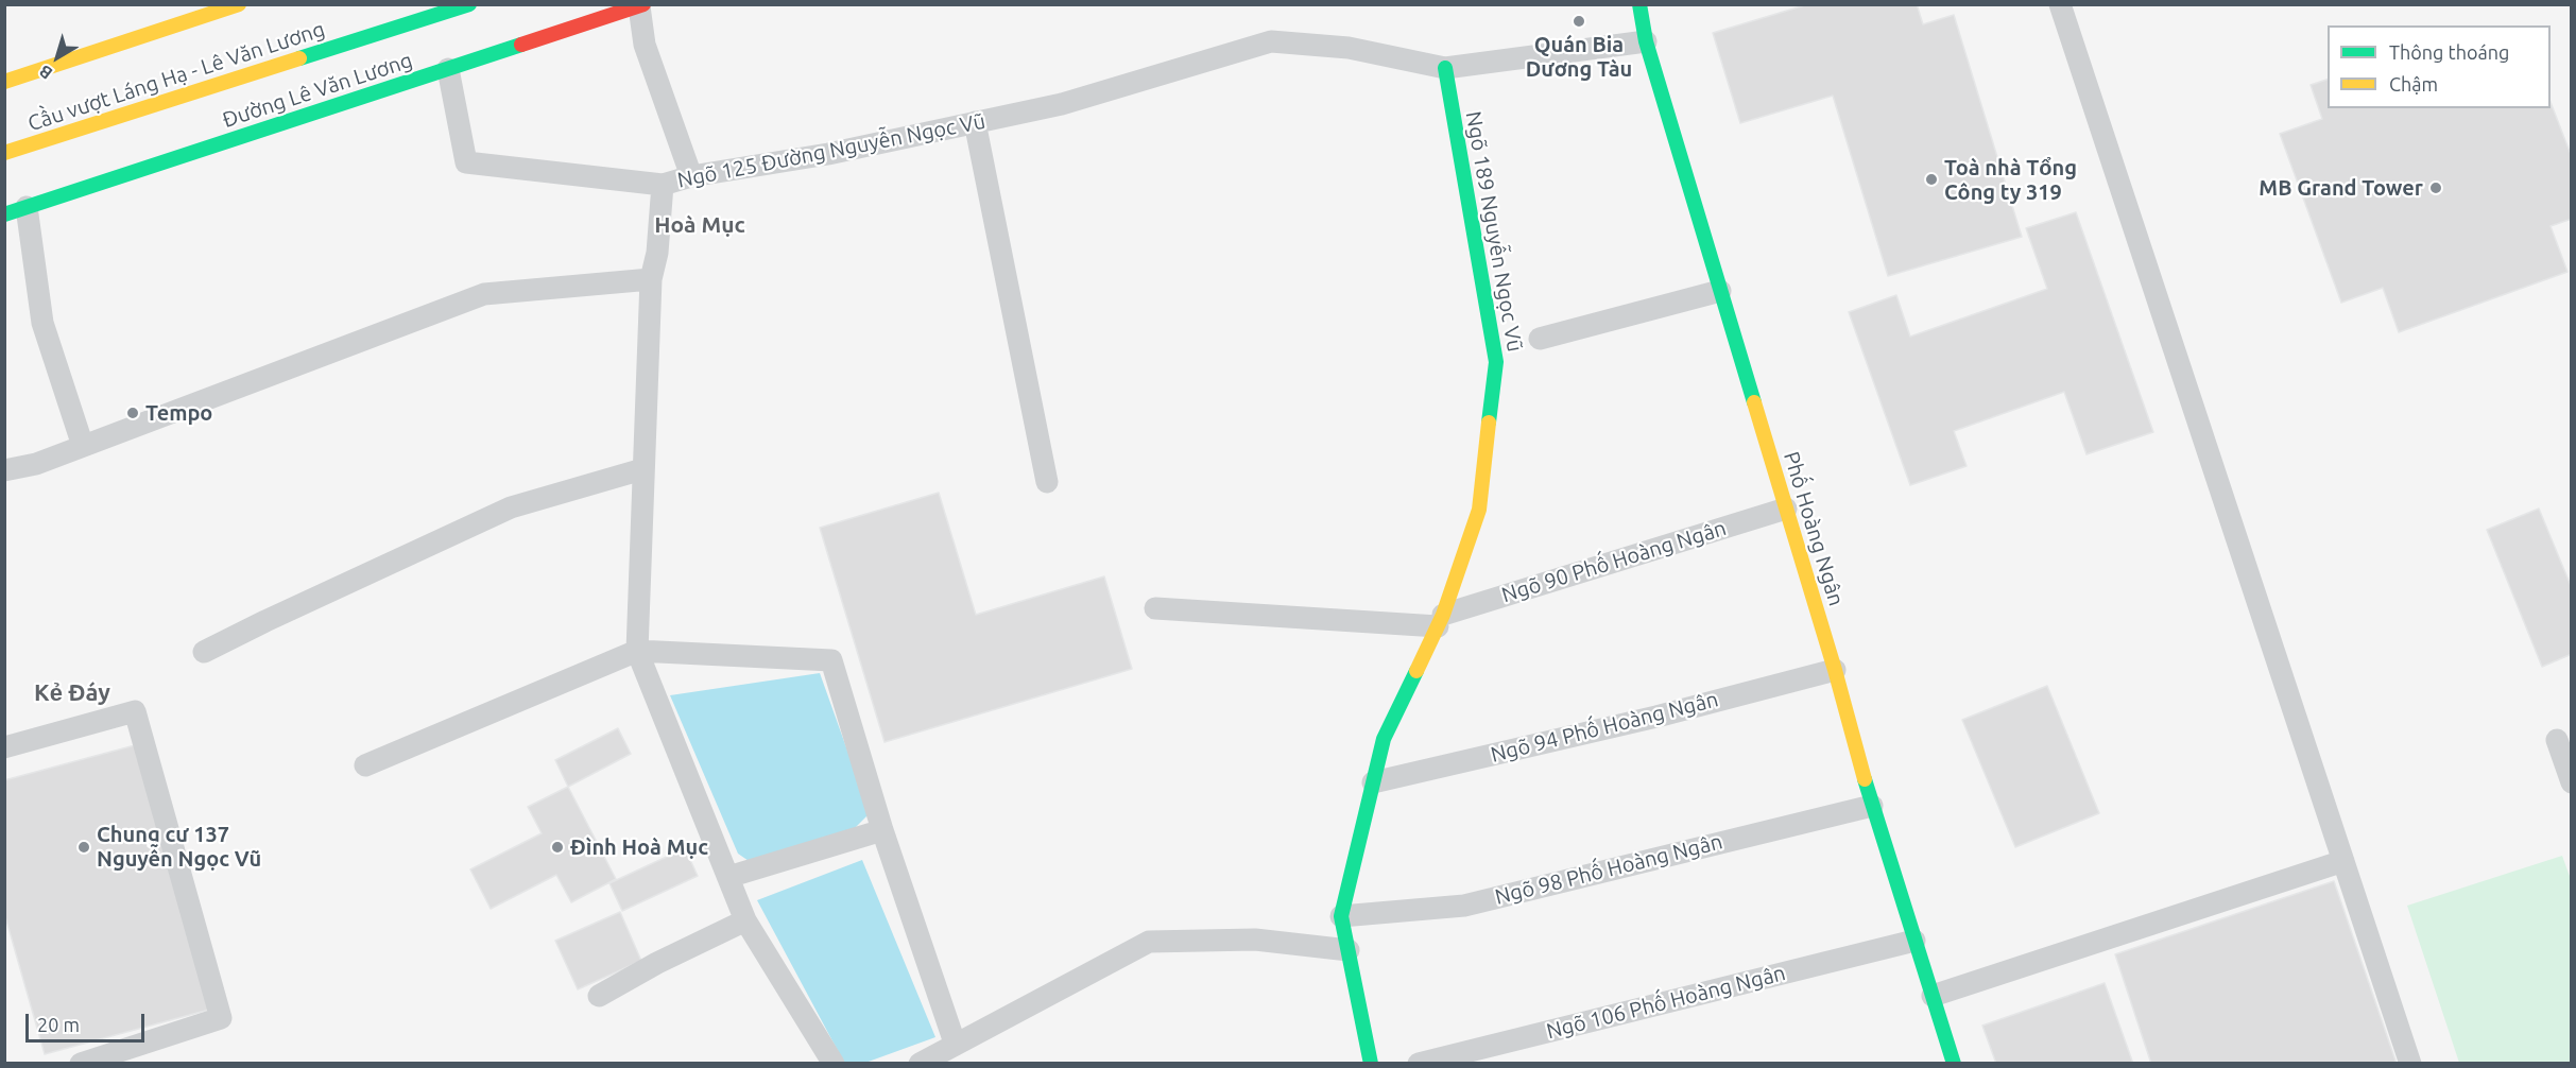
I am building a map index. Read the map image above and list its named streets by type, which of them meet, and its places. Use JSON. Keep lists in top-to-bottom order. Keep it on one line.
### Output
{"streets":{"street":["Cầu vượt Láng Hạ - Lê Văn Lương","Đường Lê Văn Lương","Ngõ 189 Nguyễn Ngọc Vũ","Phố Hoàng Ngân"],"lane":["Ngõ 125 Đường Nguyễn Ngọc Vũ","Ngõ 90 Phố Hoàng Ngân","Ngõ 94 Phố Hoàng Ngân","Ngõ 98 Phố Hoàng Ngân","Ngõ 106 Phố Hoàng Ngân"]},"crossings":[["Ngõ 125 Đường Nguyễn Ngọc Vũ","Ngõ 189 Nguyễn Ngọc Vũ"],["Ngõ 125 Đường Nguyễn Ngọc Vũ","Phố Hoàng Ngân"],["Ngõ 189 Nguyễn Ngọc Vũ","Ngõ 90 Phố Hoàng Ngân"],["Ngõ 189 Nguyễn Ngọc Vũ","Ngõ 94 Phố Hoàng Ngân"],["Ngõ 189 Nguyễn Ngọc Vũ","Ngõ 98 Phố Hoàng Ngân"],["Phố Hoàng Ngân","Ngõ 90 Phố Hoàng Ngân"],["Phố Hoàng Ngân","Ngõ 94 Phố Hoàng Ngân"],["Phố Hoàng Ngân","Ngõ 98 Phố Hoàng Ngân"],["Phố Hoàng Ngân","Ngõ 106 Phố Hoàng Ngân"]],"districts":["Hoà Mục","Kẻ Đáy"],"places":["Quán Bia Dương Tàu","Toà nhà Tổng Công ty 319","MB Grand Tower","Tempo","Chung cư 137 Nguyễn Ngọc Vũ","Đình Hoà Mục"],"legend":["Thông thoáng","Chậm"],"scale_bar":"20 m","north":"bottom left"}
